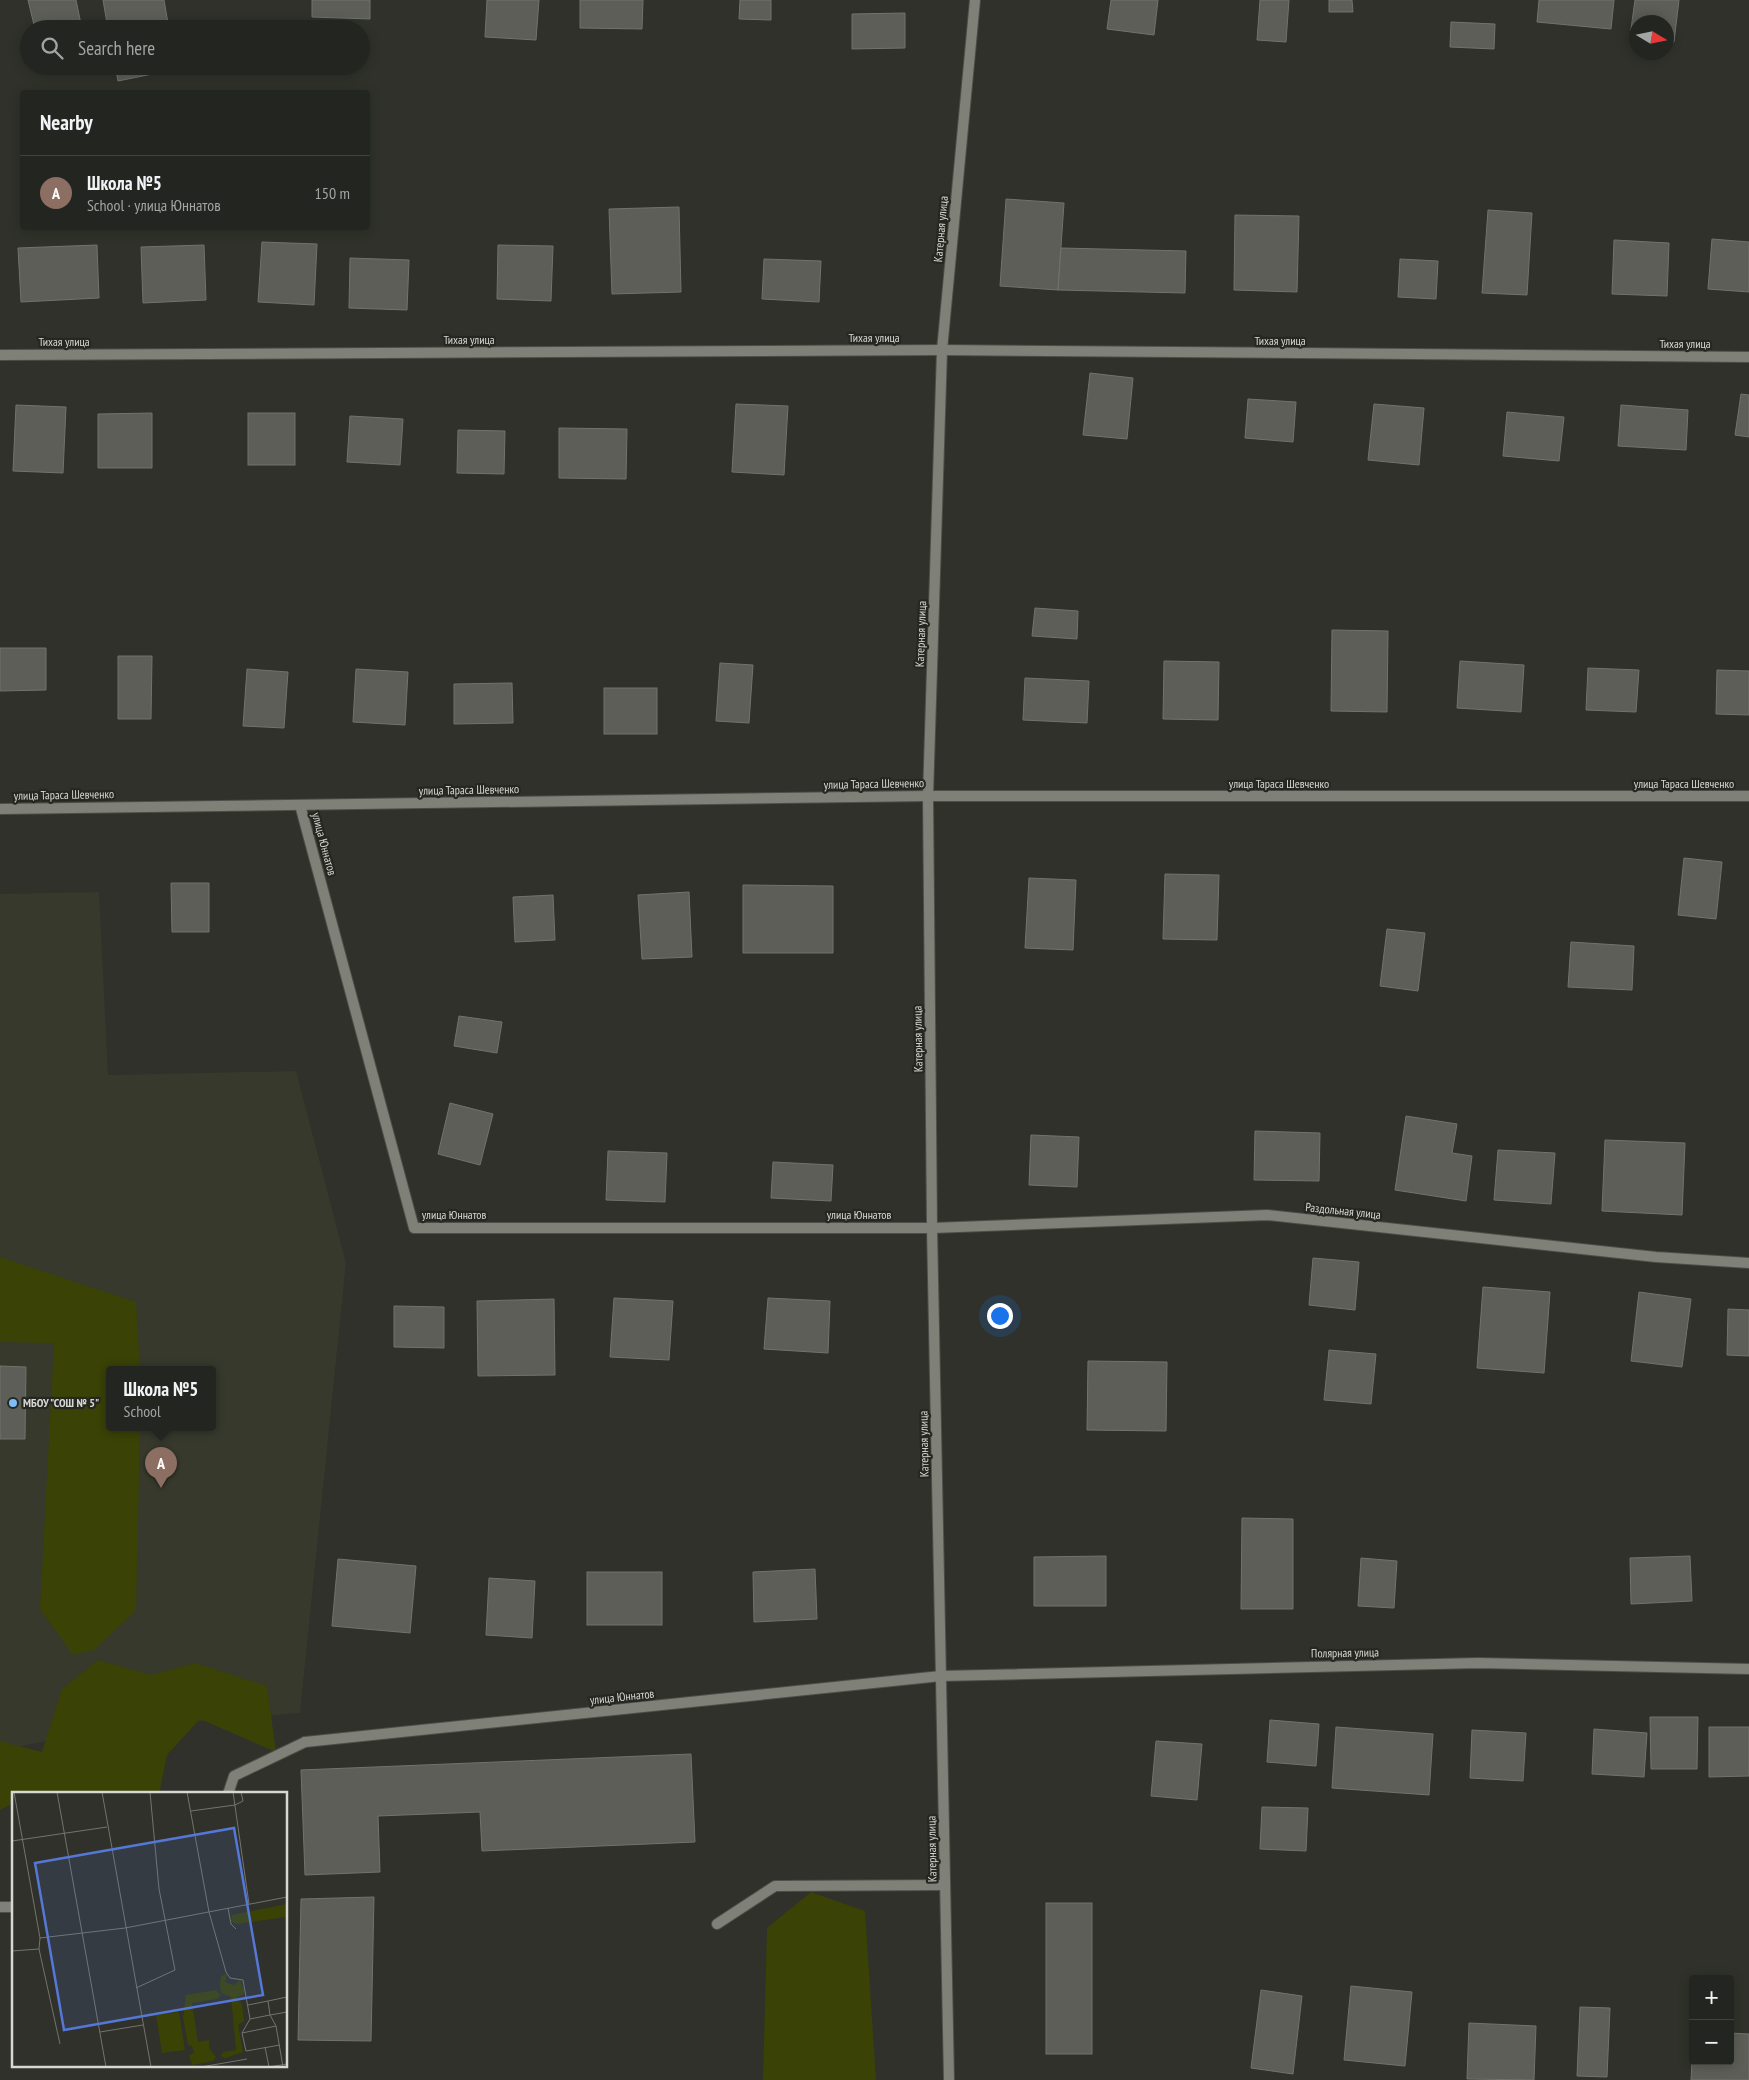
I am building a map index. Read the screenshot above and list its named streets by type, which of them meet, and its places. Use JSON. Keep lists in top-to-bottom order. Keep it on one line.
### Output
{"streets":{"street":["Катерная улица","Тихая улица","улица Тараса Шевченко","улица Юннатов","Раздольная улица","Полярная улица"]},"crossings":[["Катерная улица","Тихая улица"],["Катерная улица","улица Тараса Шевченко"],["Катерная улица","улица Юннатов"],["Катерная улица","Раздольная улица"],["Катерная улица","Полярная улица"],["улица Тараса Шевченко","улица Юннатов"],["улица Юннатов","Раздольная улица"],["улица Юннатов","Полярная улица"]],"places":["МБОУ \"СОШ № 5\""],"north":"right","page":{"search":"Search here","heading":"Nearby","list":[{"mark":"A","name":"Школа №5","note":"School · улица Юннатов","value":"150 m"}],"popup":["Школа №5","School"],"pins":"A","map_buttons":["+","−"]}}
